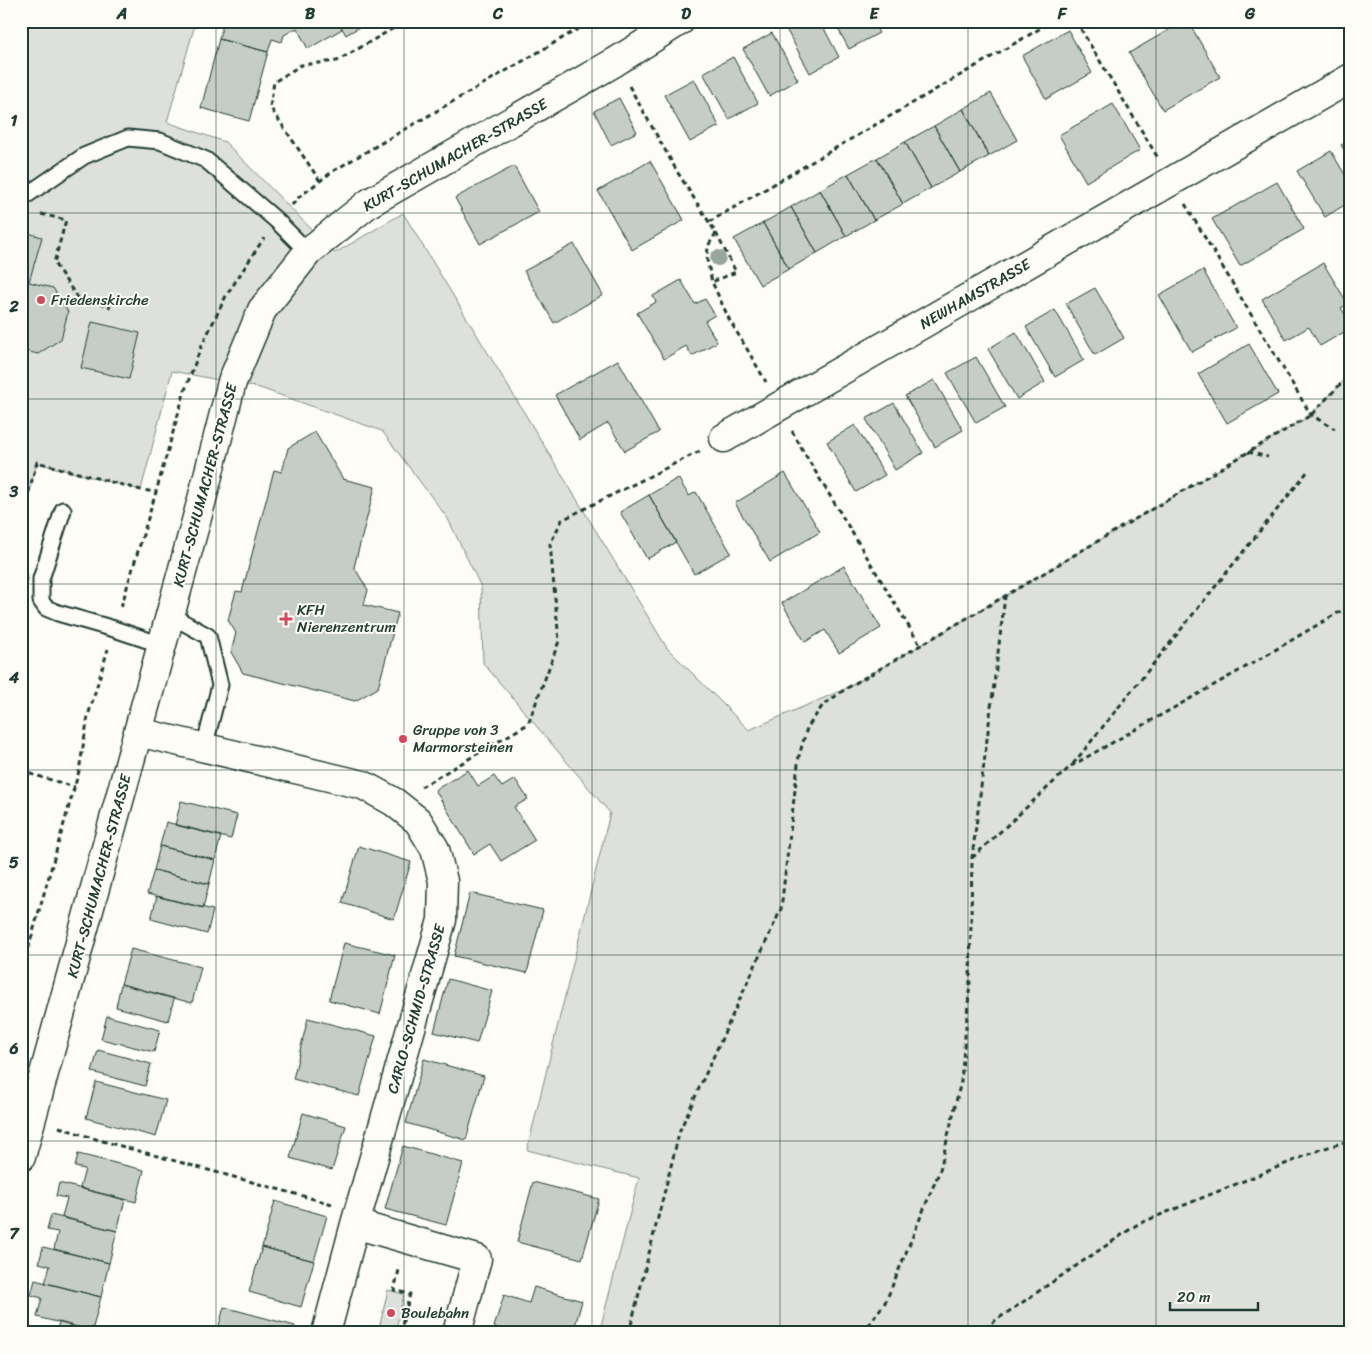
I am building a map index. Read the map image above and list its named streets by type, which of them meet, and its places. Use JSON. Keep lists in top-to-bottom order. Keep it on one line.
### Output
{"streets":{"street":["KURT-SCHUMACHER-STRASSE","NEWHAMSTRASSE","CARLO-SCHMID-STRASSE"]},"crossings":[["KURT-SCHUMACHER-STRASSE","CARLO-SCHMID-STRASSE"]],"places":{"other":["Friedenskirche","Gruppe von 3 Marmorsteinen","Boulebahn"],"health":["KFH Nierenzentrum"]},"scale_bar":"20 m","grid":{"columns":["A","B","C","D","E","F","G"],"rows":["1","2","3","4","5","6","7"]}}
